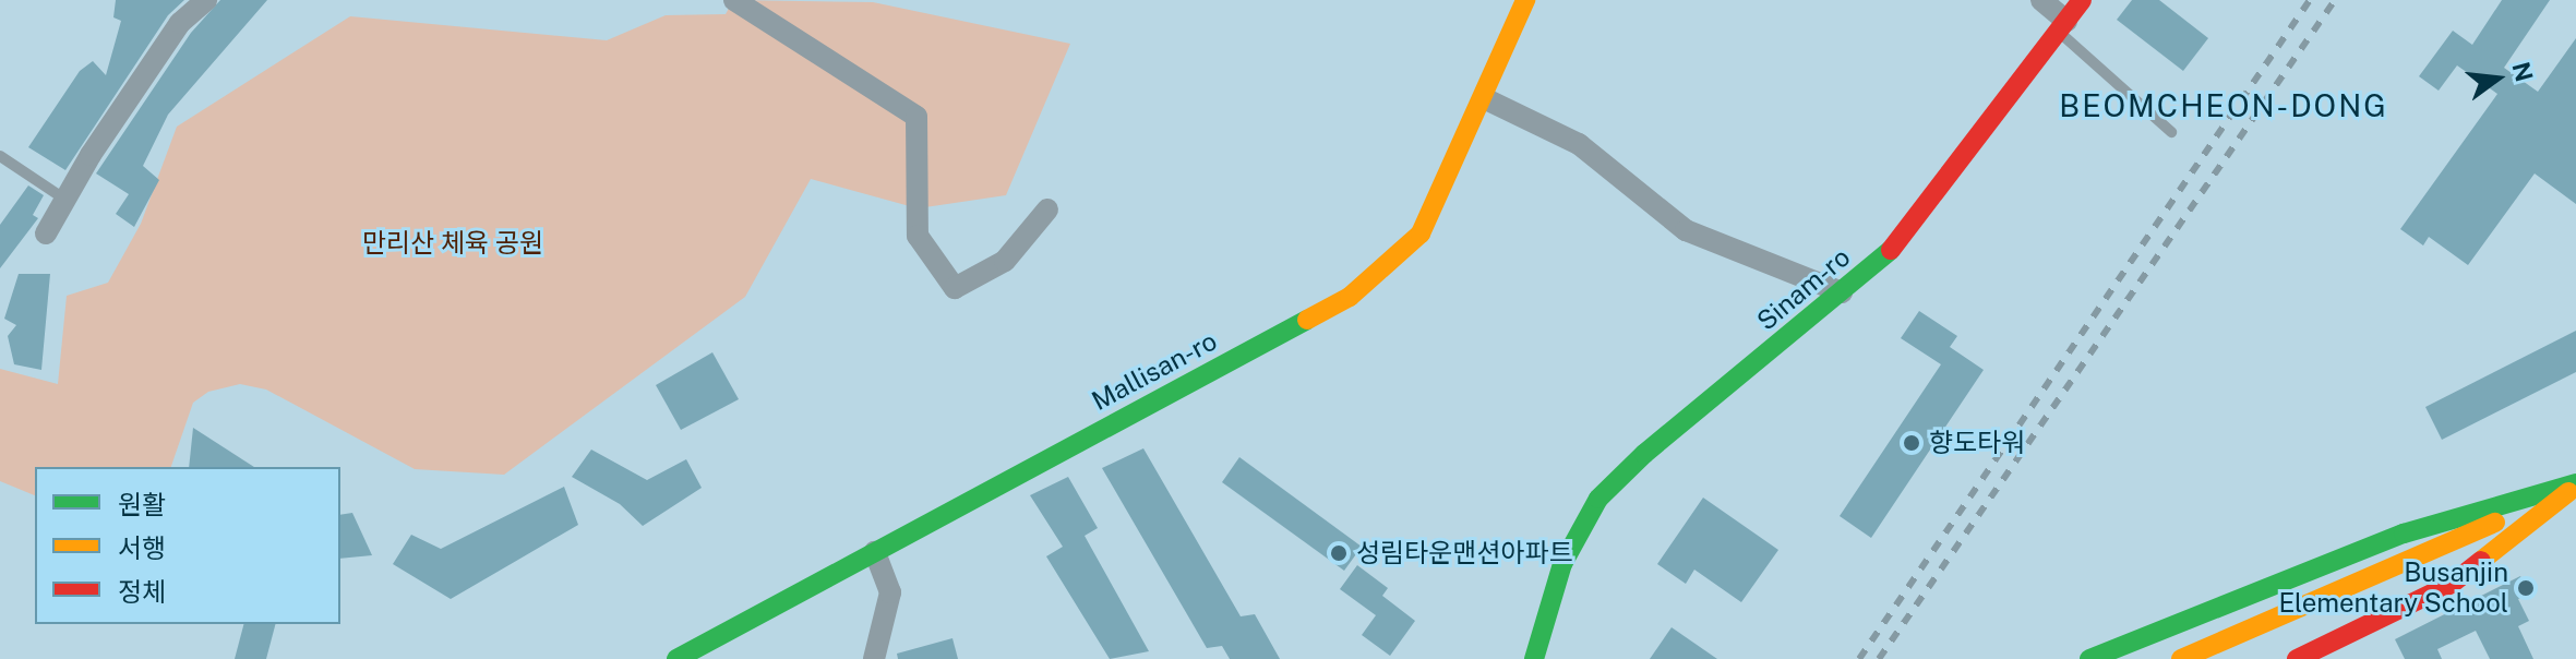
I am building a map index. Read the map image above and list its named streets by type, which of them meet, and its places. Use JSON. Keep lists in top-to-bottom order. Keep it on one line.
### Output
{"streets":{"main road":["Sinam-ro","Mallisan-ro"]},"districts":["BEOMCHEON-DONG"],"parks":["만리산 체육 공원"],"places":["향도타워","성림타운맨션아파트","Busanjin Elementary School"],"legend":["원활","서행","정체"],"north":"right"}
